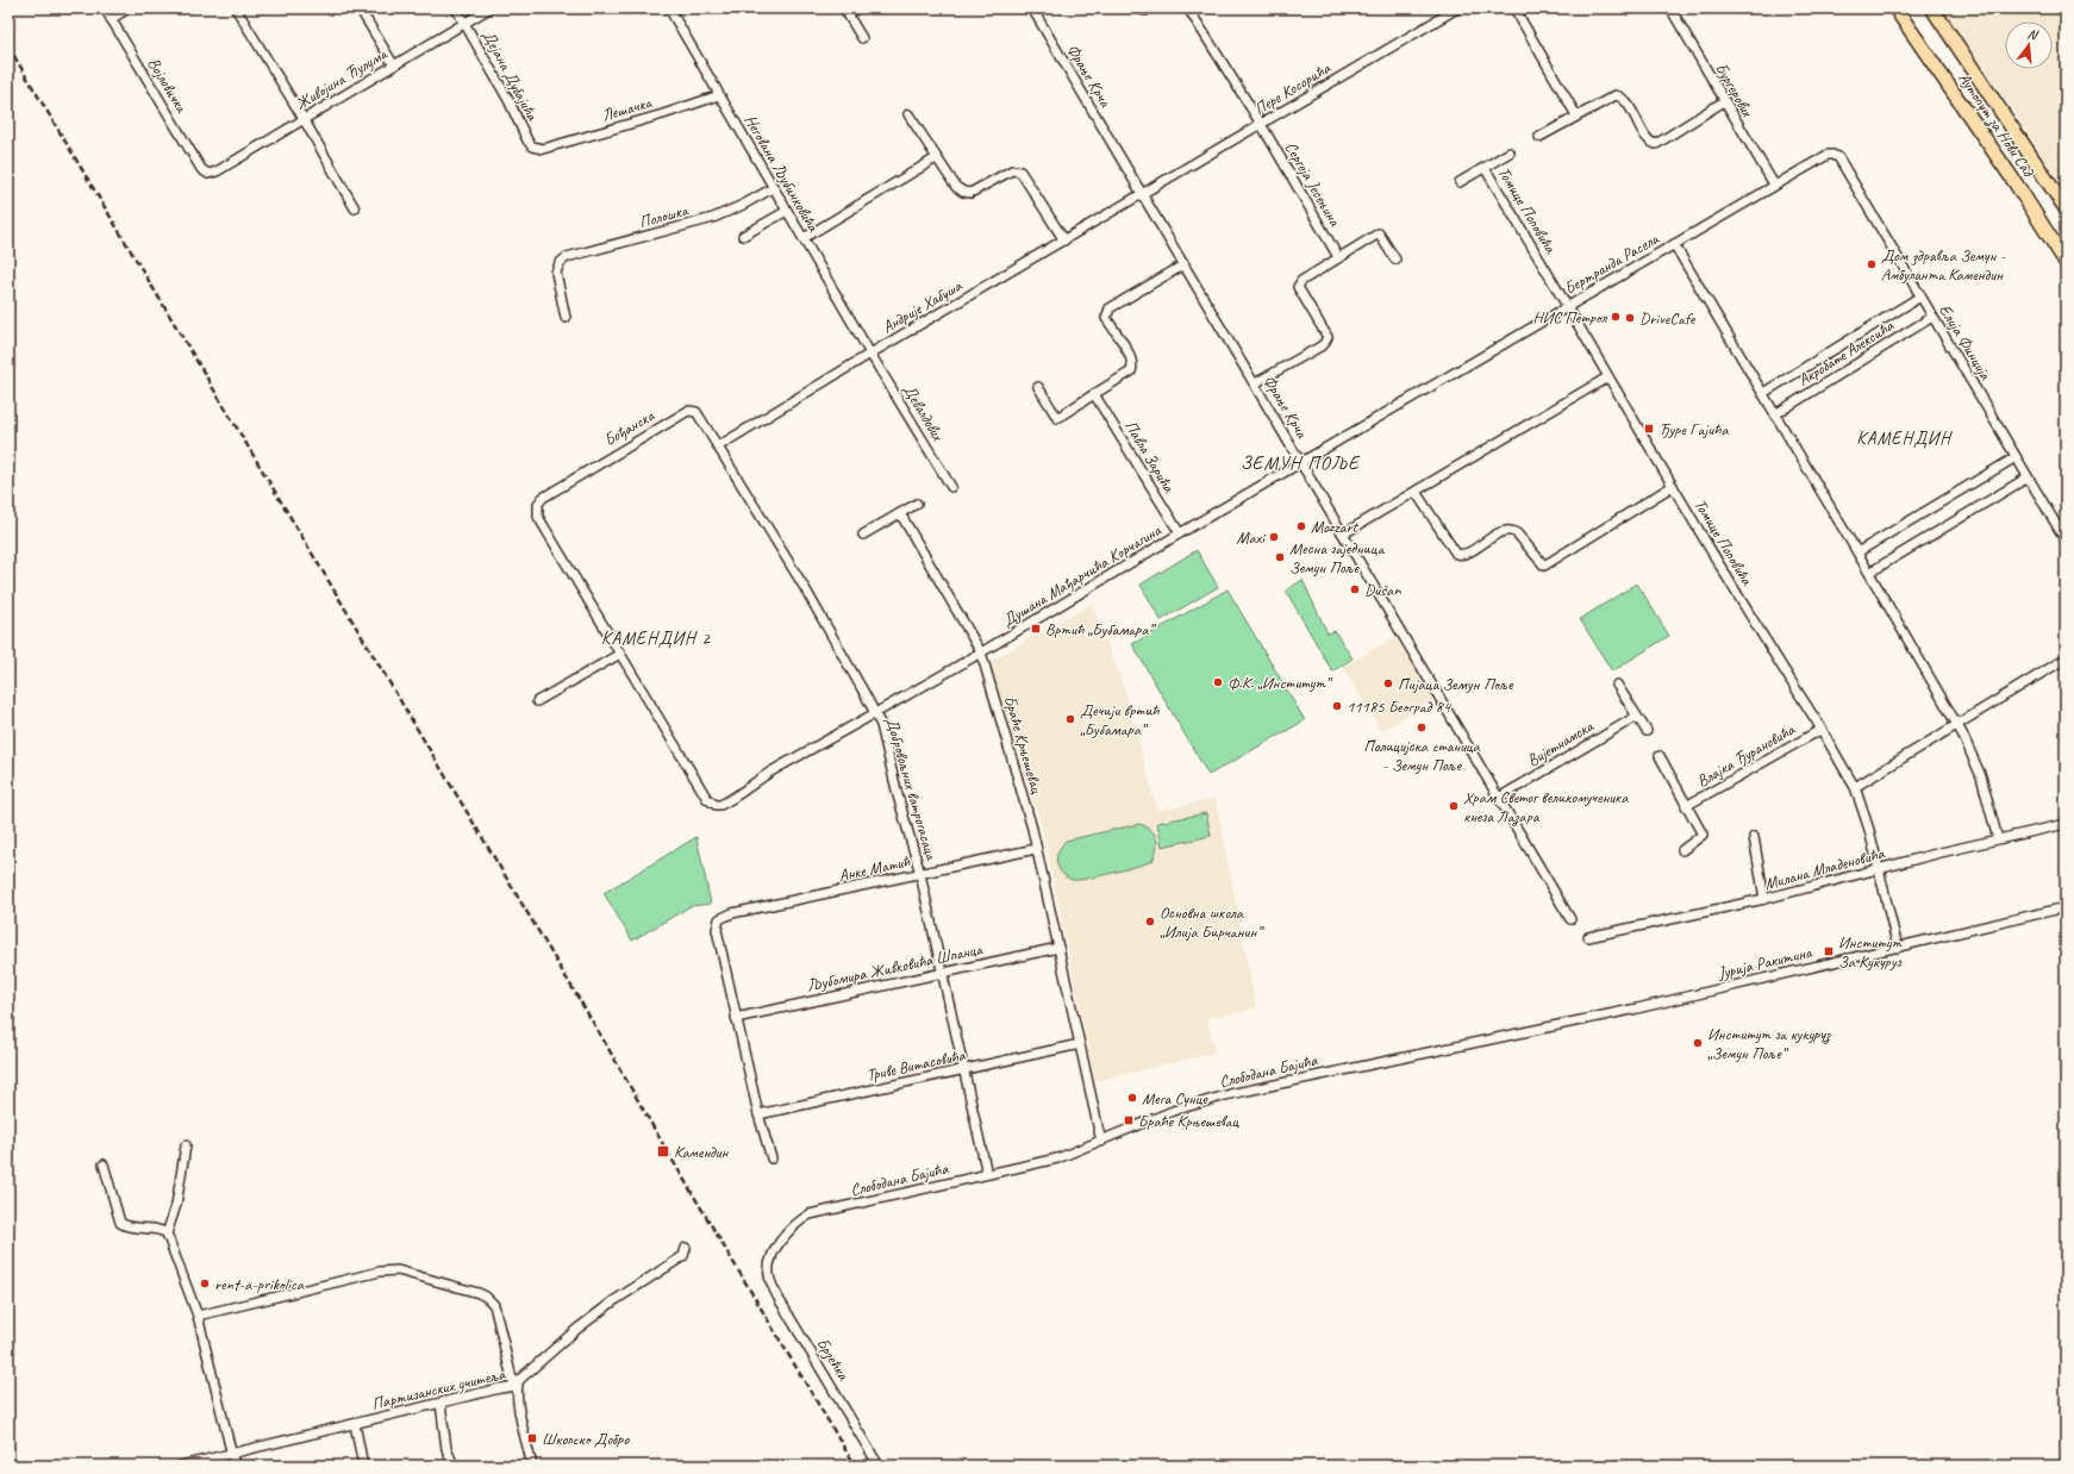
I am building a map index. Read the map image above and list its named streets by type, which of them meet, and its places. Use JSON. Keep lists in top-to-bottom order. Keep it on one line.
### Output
{"streets":{"main road":["Аутопут за Нови Сад"],"street":["Дејана Дубајића","Фрање Крча","Живојина Ћулума","Војловичка","Пере Косорића","Бургерових","Лешачка","Негована Љубинковића","Сергеја Јесењина","Томице Поповића","Полошка","Бертранда Расела","Андрије Хабуша","Елија Финција","Акробате Алексића","Девалдових","Бођанска","Павла Зарића","Душана Мађарчића Корчагина","Вијетнамска","Браће Крњешевац","Влајка Ђурановића","Добровољних ватрогасаца","Анке Матић","Милана Младеновића","Јурија Ракитина","Љубомира Живковића Шпанца","Триве Витасовића","Слободана Бајића","Брзећка","Партизанских учитеља"]},"crossings":[["Дејана Дубајића","Живојина Ћулума"],["Дејана Дубајића","Лешачка"],["Фрање Крча","Пере Косорића"],["Фрање Крча","Бертранда Расела"],["Фрање Крча","Андрије Хабуша"],["Фрање Крча","Душана Мађарчића Корчагина"],["Фрање Крча","Вијетнамска"],["Живојина Ћулума","Војловичка"],["Пере Косорића","Сергеја Јесењина"],["Пере Косорића","Андрије Хабуша"],["Бургерових","Бертранда Расела"],["Лешачка","Негована Љубинковића"],["Негована Љубинковића","Полошка"],["Негована Љубинковића","Андрије Хабуша"],["Негована Љубинковића","Девалдових"],["Томице Поповића","Бертранда Расела"],["Томице Поповића","Влајка Ђурановића"],["Томице Поповића","Милана Младеновића"],["Томице Поповића","Јурија Ракитина"],["Бертранда Расела","Елија Финција"],["Бертранда Расела","Душана Мађарчића Корчагина"],["Андрије Хабуша","Девалдових"],["Андрије Хабуша","Бођанска"],["Андрије Хабуша","Добровољних ватрогасаца"],["Елија Финција","Акробате Алексића"],["Бођанска","Душана Мађарчића Корчагина"],["Бођанска","Добровољних ватрогасаца"],["Павла Зарића","Душана Мађарчића Корчагина"],["Душана Мађарчића Корчагина","Браће Крњешевац"],["Душана Мађарчића Корчагина","Добровољних ватрогасаца"],["Браће Крњешевац","Анке Матић"],["Браће Крњешевац","Љубомира Живковића Шпанца"],["Браће Крњешевац","Триве Витасовића"],["Браће Крњешевац","Слободана Бајића"],["Добровољних ватрогасаца","Анке Матић"],["Добровољних ватрогасаца","Љубомира Живковића Шпанца"],["Добровољних ватрогасаца","Триве Витасовића"],["Добровољних ватрогасаца","Слободана Бајића"],["Анке Матић","Љубомира Живковића Шпанца"],["Јурија Ракитина","Слободана Бајића"],["Слободана Бајића","Брзећка"]],"districts":["КАМЕНДИН","ЗЕМУН ПОЉЕ","КАМЕНДИН 2"],"places":{"other":["Дом здравља Земун - Амбуланта Камендин","НИС Петрол","DriveCafe","Mozzart","Maxi","Месна заједница Земун Поље","Dušan","Ф.К. „Институт”","Пијаца Земун Поље","11185 Београд 84","Дечији вртић „Бубамара”","Полицијска станица - Земун Поље","Храм Светог великомученика кнеза Лазара","Основна школа „Илија Бирчанин”","Институт за кукуруз „Земун Поље”","Мега Сунце","rent-a-prikolica"],"transit":["Ђуре Гајића","Вртић „Бубамара”","Институт За Кукуруз","Браће Крњешевац","Камендин","Школско Добро"]},"north":"top"}
